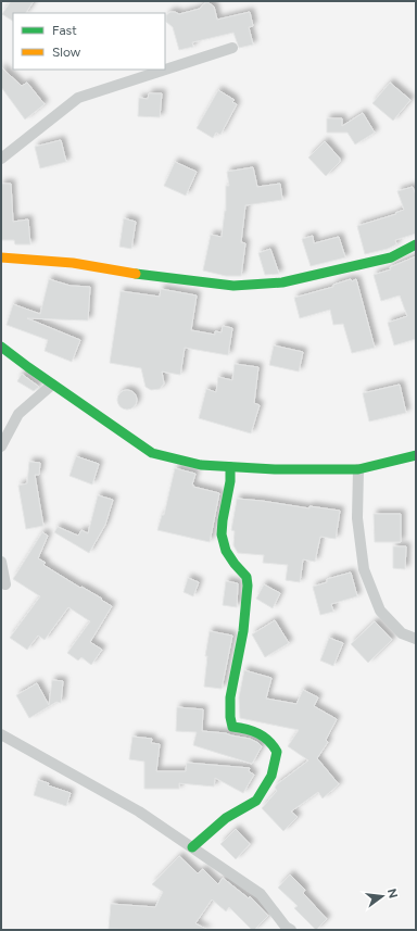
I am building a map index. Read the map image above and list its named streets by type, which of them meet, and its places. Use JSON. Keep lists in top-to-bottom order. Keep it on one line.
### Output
{"legend":["Fast","Slow"],"north":"right"}
